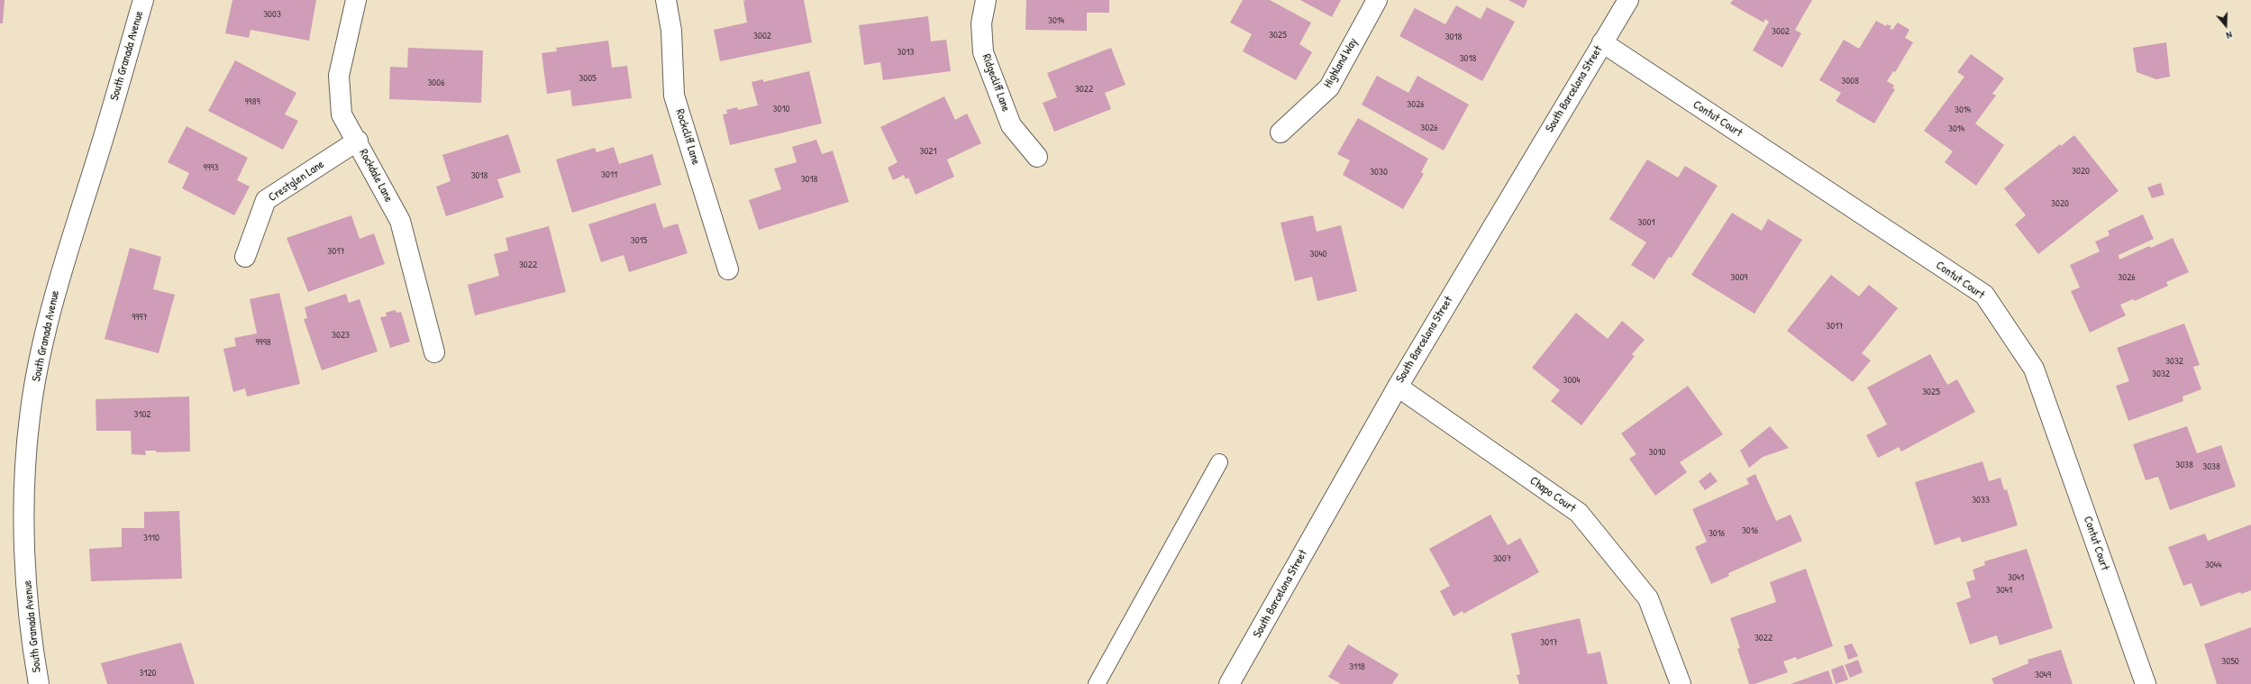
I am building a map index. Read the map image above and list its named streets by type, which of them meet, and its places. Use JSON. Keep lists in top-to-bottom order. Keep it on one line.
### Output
{"streets":{"street":["South Granada Avenue","Highland Way","Ridgecliff Lane","South Barcelona Street","Contut Court","Rockcliff Lane","Rockdale Lane","Crestglen Lane","Chapo Court"]},"crossings":[["South Barcelona Street","Contut Court"],["South Barcelona Street","Chapo Court"],["Rockdale Lane","Crestglen Lane"]],"house_numbers":["3003","3014","3002","3025","3002","3018","3013","3018","3005","3008","3006","3022","9989","3026","3010","3014","3026","3014","3021","9993","3020","3030","3011","3018","3018","3020","3001","3015","3017","3040","3022","3009","3026","9997","3017","3023","9998","3032","3032","3004","3025","3102","3010","3038","3038","3033","3016","3016","3110","3007","3044","3041","3041","3022","3017","3050","3118","3120","3049"],"north":"bottom"}
